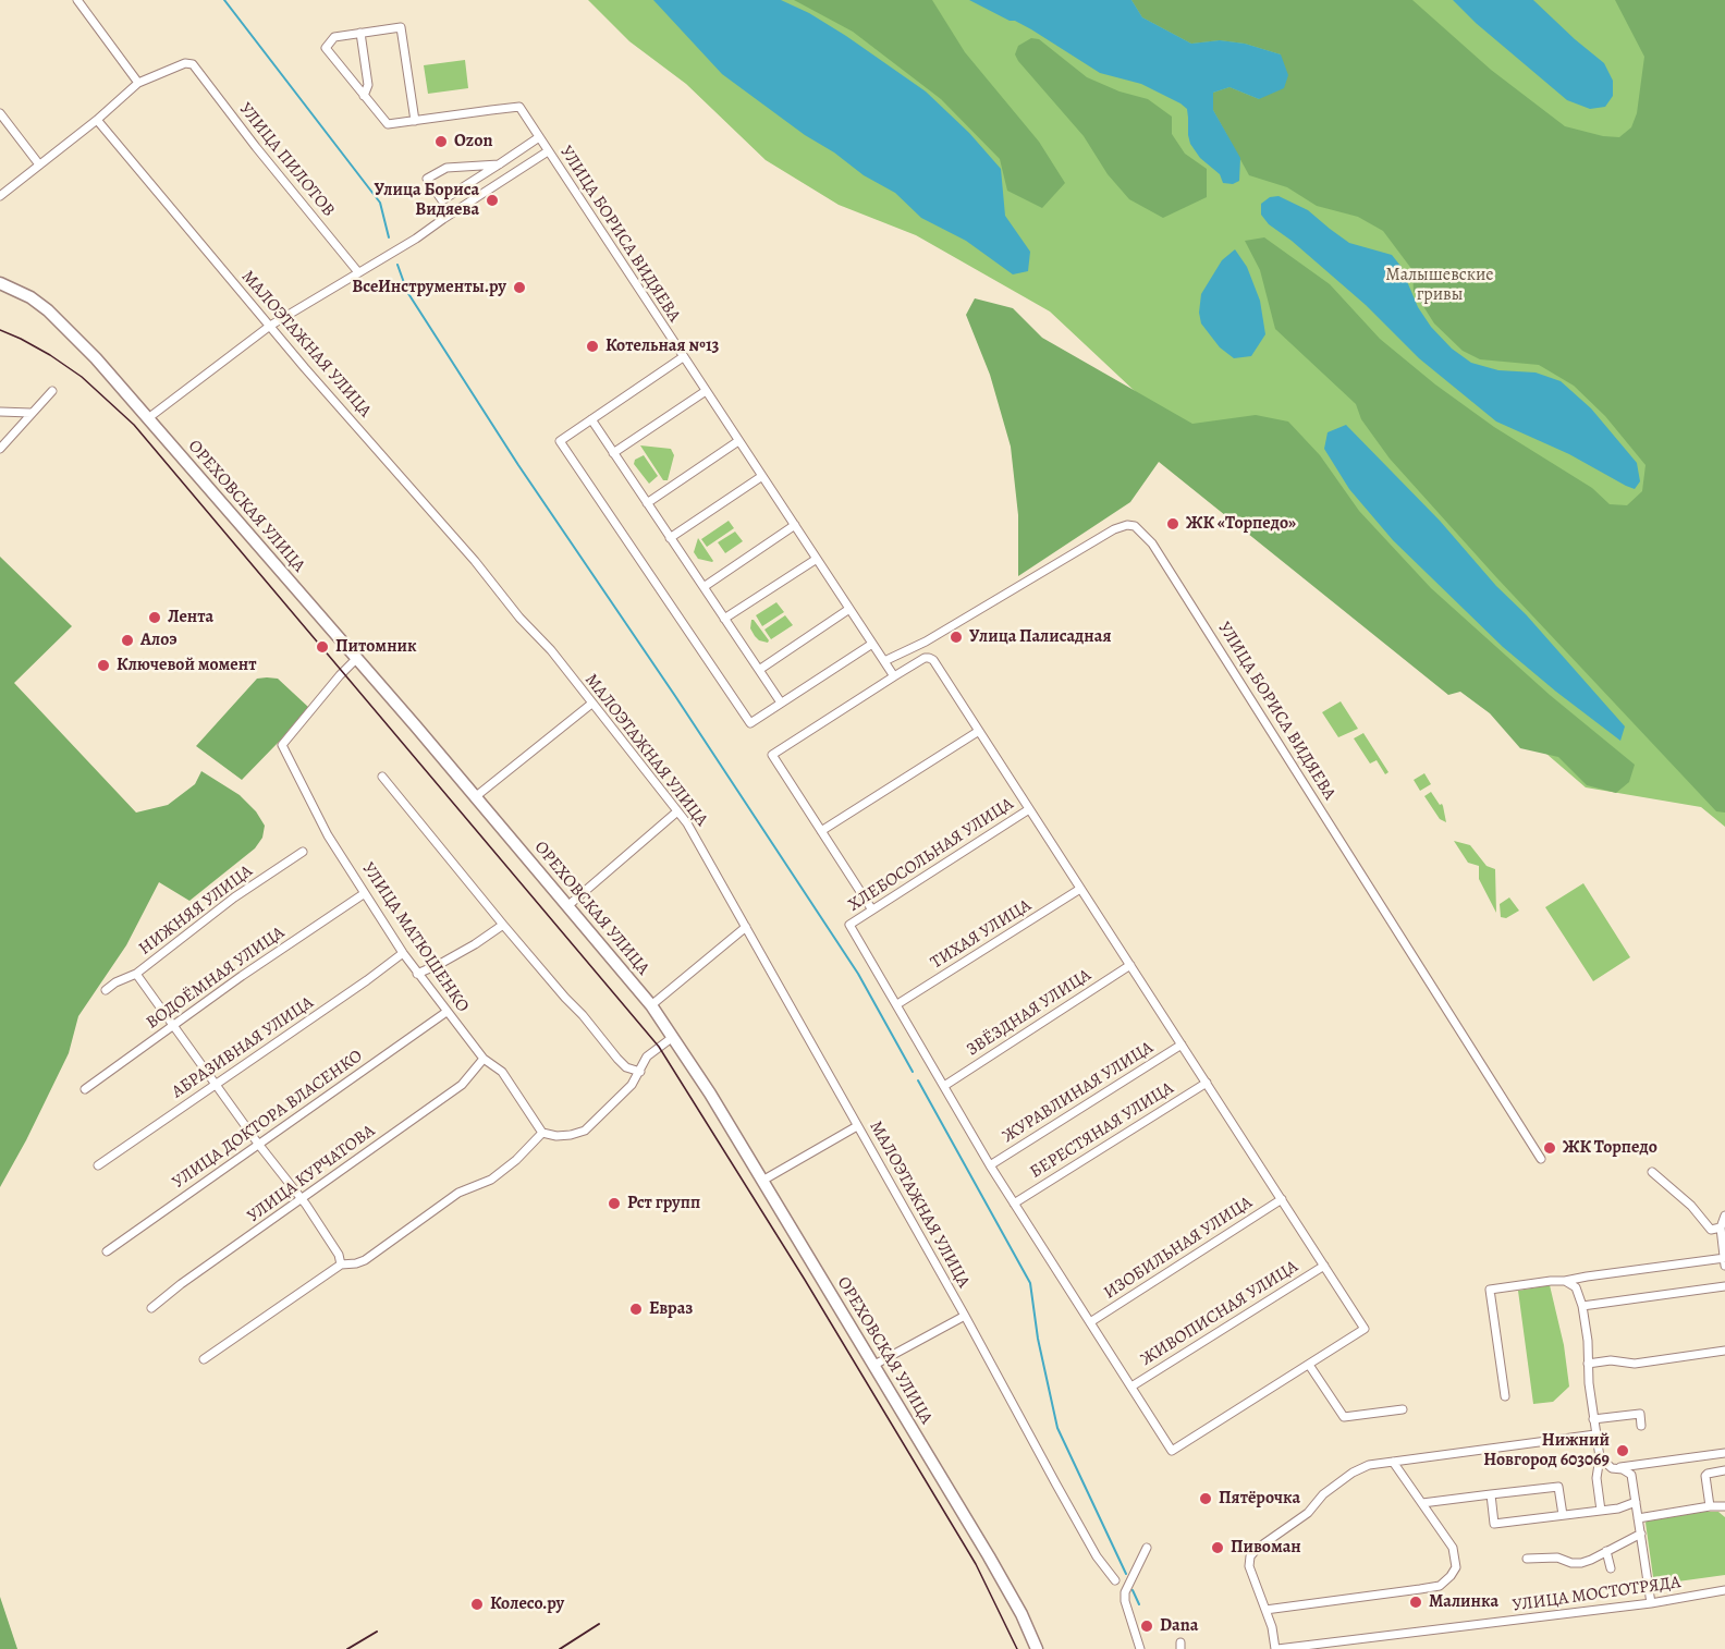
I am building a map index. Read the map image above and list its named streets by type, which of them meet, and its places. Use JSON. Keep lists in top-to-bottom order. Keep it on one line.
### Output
{"streets":{"main road":["ОРЕХОВСКАЯ УЛИЦА"],"street":["УЛИЦА ПИЛОТОВ","УЛИЦА БОРИСА ВИДЯЕВА","МАЛОЭТАЖНАЯ УЛИЦА","ХЛЕБОСОЛЬНАЯ УЛИЦА","НИЖНЯЯ УЛИЦА","ТИХАЯ УЛИЦА","УЛИЦА МАТЮШЕНКО","ВОДОЁМНАЯ УЛИЦА","ЗВЁЗДНАЯ УЛИЦА","АБРАЗИВНАЯ УЛИЦА","ЖУРАВЛИНАЯ УЛИЦА","УЛИЦА ДОКТОРА ВЛАСЕНКО","БЕРЕСТЯНАЯ УЛИЦА","УЛИЦА КУРЧАТОВА","ИЗОБИЛЬНАЯ УЛИЦА","ЖИВОПИСНАЯ УЛИЦА","УЛИЦА МОСТОТРЯДА"]},"crossings":[["ОРЕХОВСКАЯ УЛИЦА","УЛИЦА МАТЮШЕНКО"],["ХЛЕБОСОЛЬНАЯ УЛИЦА","ТИХАЯ УЛИЦА"],["УЛИЦА МАТЮШЕНКО","ВОДОЁМНАЯ УЛИЦА"],["УЛИЦА МАТЮШЕНКО","АБРАЗИВНАЯ УЛИЦА"],["УЛИЦА МАТЮШЕНКО","УЛИЦА ДОКТОРА ВЛАСЕНКО"],["УЛИЦА МАТЮШЕНКО","УЛИЦА КУРЧАТОВА"]],"parks":["Малышевские гривы"],"places":["Ozon","Улица Бориса Видяева","ВсеИнструменты.ру","Котельная №13","ЖК «Торпедо»","Лента","Улица Палисадная","Алоэ","Питомник","Ключевой момент","ЖК Торпедо","Рст групп","Евраз","Нижний Новгород 603069","Пятёрочка","Пивоман","Малинка","Колесо.ру","Dana"]}
